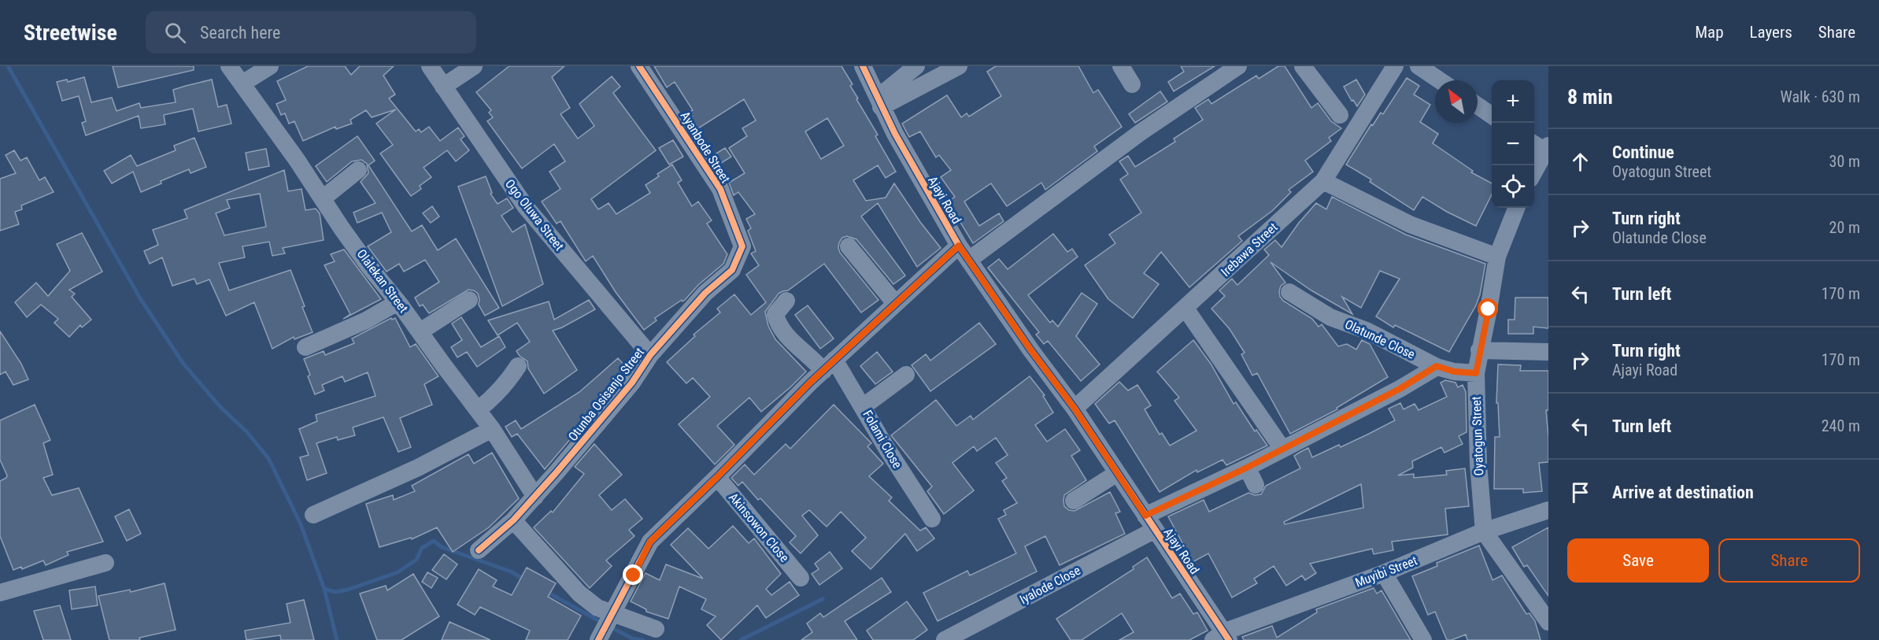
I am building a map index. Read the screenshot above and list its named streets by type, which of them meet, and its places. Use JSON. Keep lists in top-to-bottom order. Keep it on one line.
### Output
{"streets":{"street":["Ayanbode Street","Ajayi Road","Ogo Oluwa Street","Irebawa Street","Olalekan Street","Olatunde Close","Otunba Osisanjo Street","Oyatogun Street","Folami Close","Akinsowon Close","Muyibi Street","Iyalode Close"]},"crossings":[["Ayanbode Street","Otunba Osisanjo Street"],["Ajayi Road","Irebawa Street"],["Ajayi Road","Muyibi Street"],["Ajayi Road","Iyalode Close"],["Ogo Oluwa Street","Otunba Osisanjo Street"],["Olalekan Street","Otunba Osisanjo Street"],["Olatunde Close","Oyatogun Street"],["Olatunde Close","Iyalode Close"],["Oyatogun Street","Muyibi Street"]],"north":"top left","page":{"header":"Streetwise","search":"Search here","nav":["Map","Layers","Share"],"heading":["8 min","Walk · 630 m"],"map_buttons":["+","−"],"list":[["Continue","Oyatogun Street","30 m"],["Turn right","Olatunde Close","20 m"],["Turn left","170 m"],["Turn right","Ajayi Road","170 m"],["Turn left","240 m"],"Arrive at destination"],"buttons":["Save","Share"]}}
